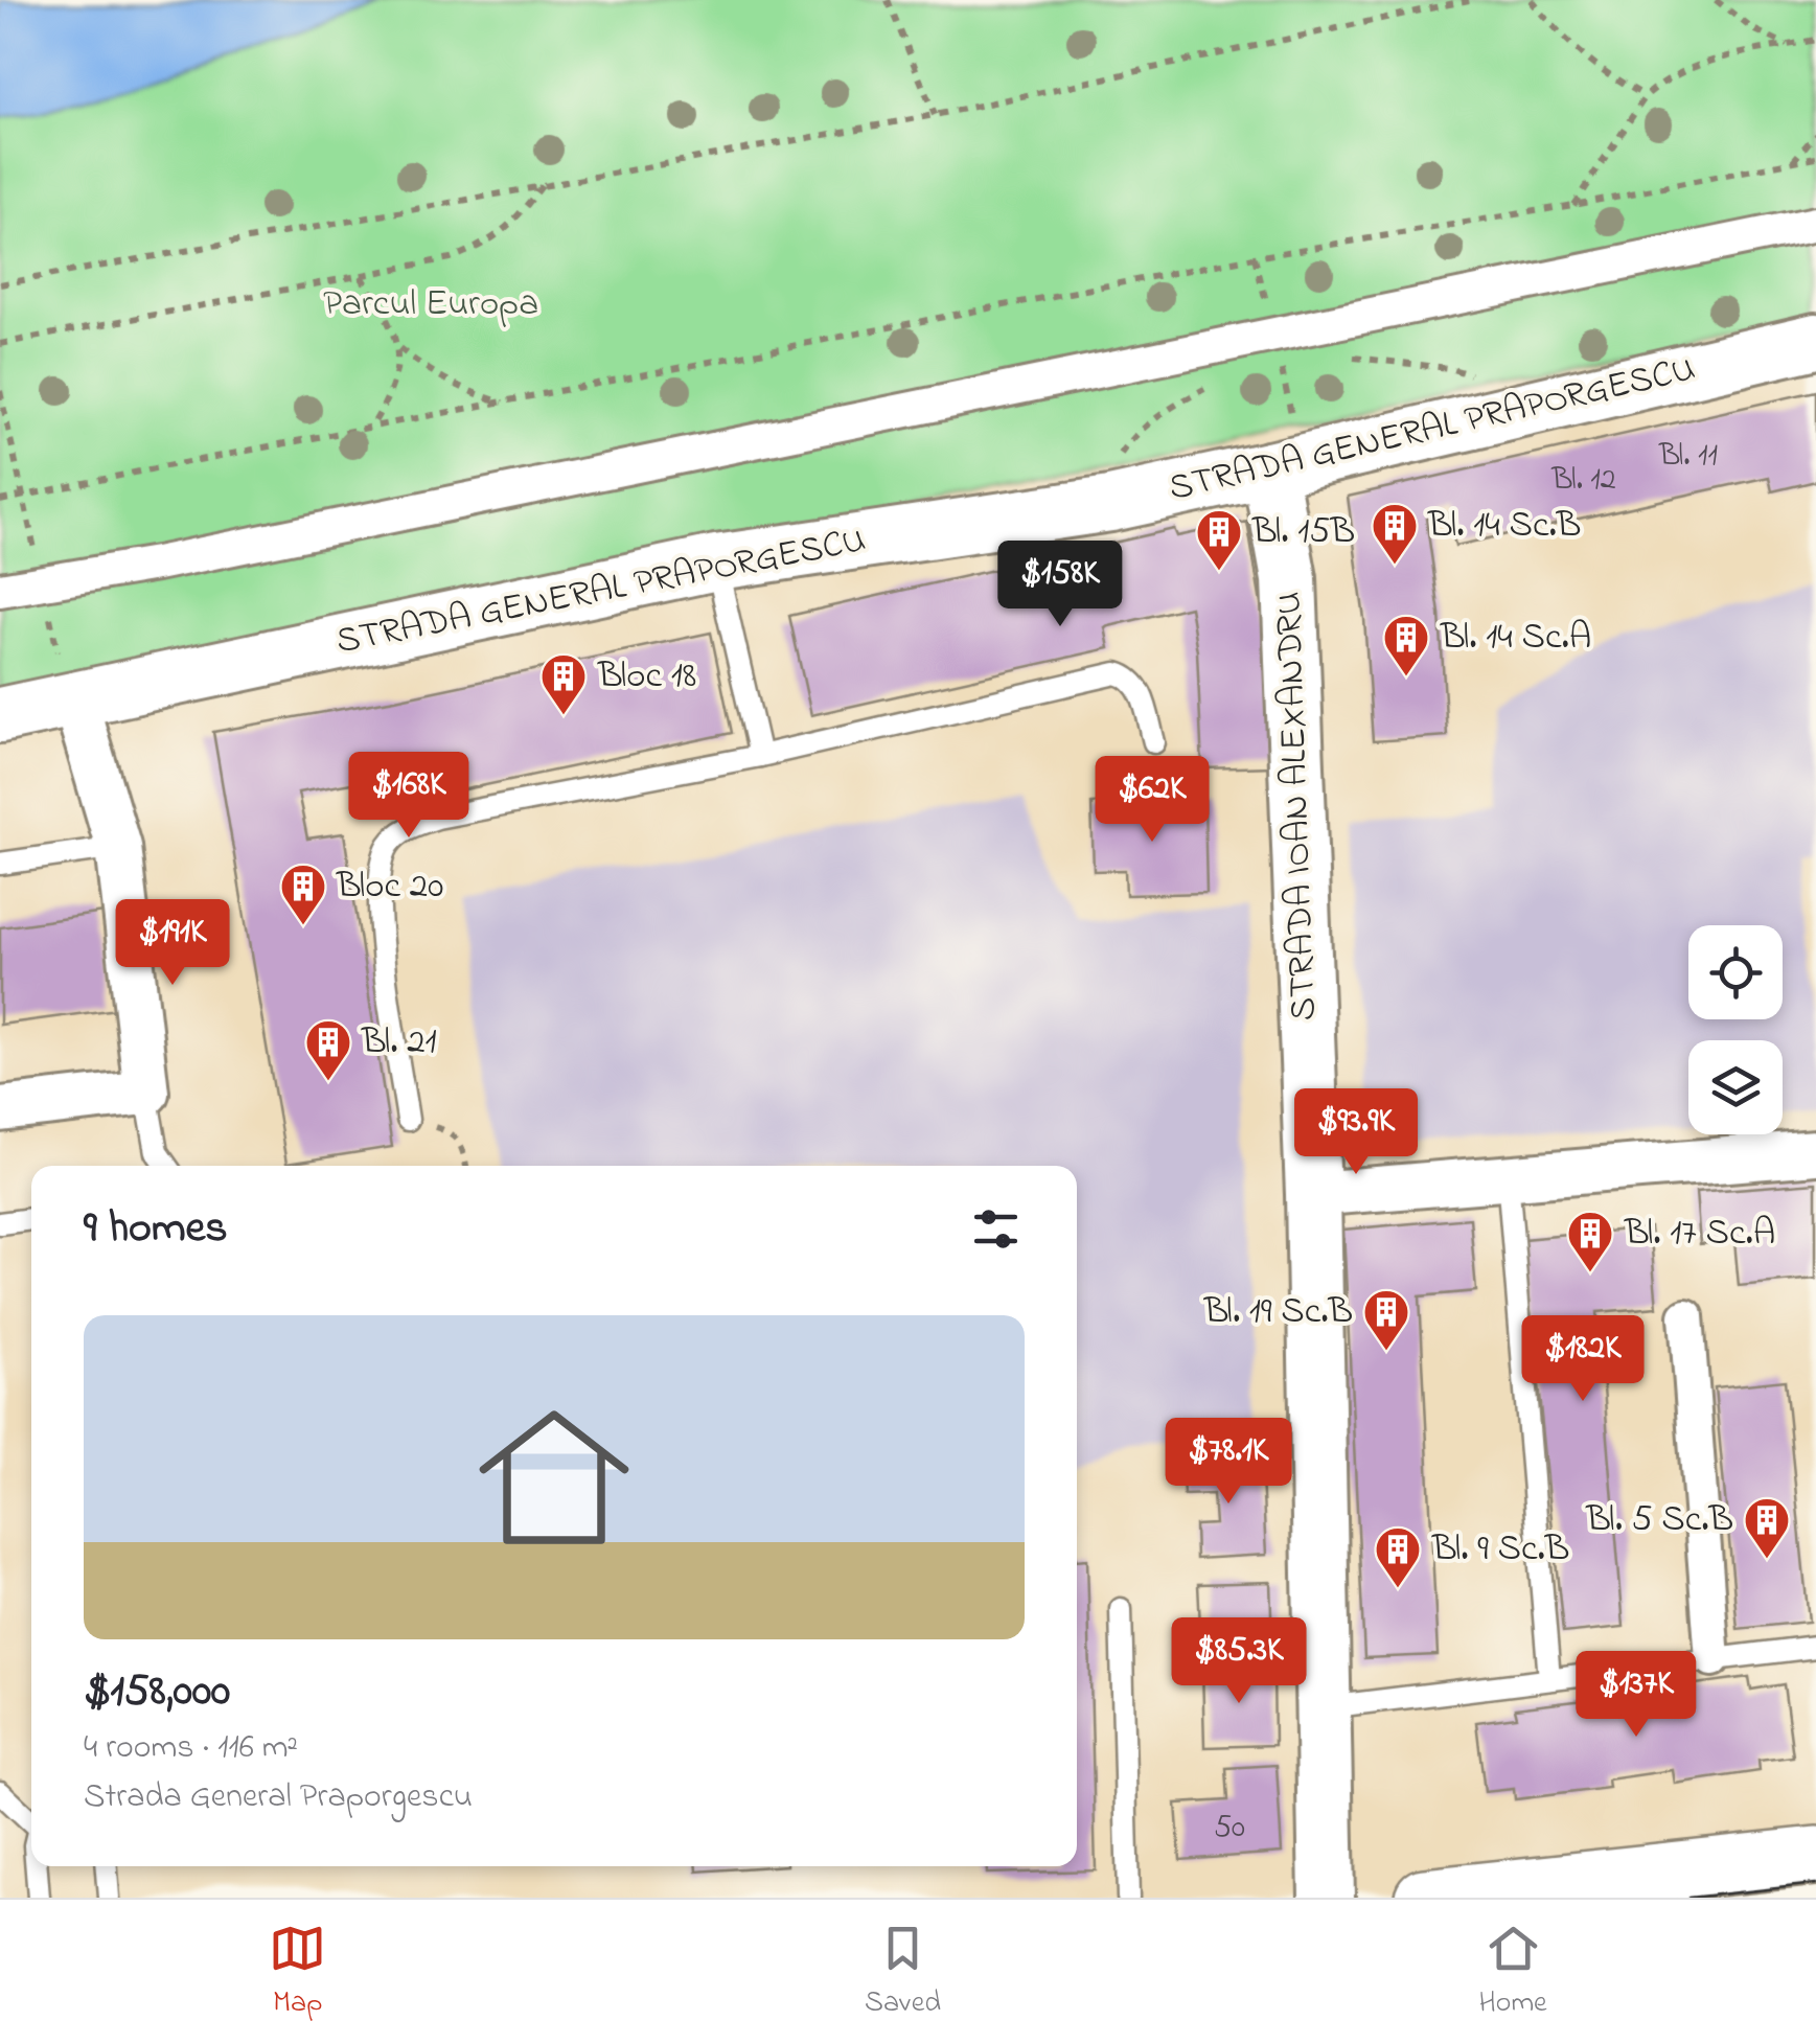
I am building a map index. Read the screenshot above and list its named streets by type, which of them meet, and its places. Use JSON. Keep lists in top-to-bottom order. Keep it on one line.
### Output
{"streets":{"street":["STRADA GENERAL PRAPORGESCU","STRADA IOAN ALEXANDRU"]},"crossings":[["STRADA GENERAL PRAPORGESCU","STRADA IOAN ALEXANDRU"]],"parks":["Parcul Europa"],"places":{"building":["Bl. 14 Sc.B","Bl. 15B","Bl. 14 Sc.A","Bloc 18","Bloc 20","Bl. 21","Bl. 17 Sc.A","Bl. 19 Sc.B","Bl. 5 Sc.B","Bl. 9 Sc.B"]},"house_numbers":["Bl. 11","Bl. 12","50"],"page":{"price":["$158K","$168K","$62K","$191K","$93.9K","$182K","$78.1K","$85.3K","$137K"],"heading":"9 homes","list":[{"name":"$158,000","note":"4 rooms · 116 m² · Strada General Praporgescu"}],"tabs":["Map","Saved","Home"]}}
